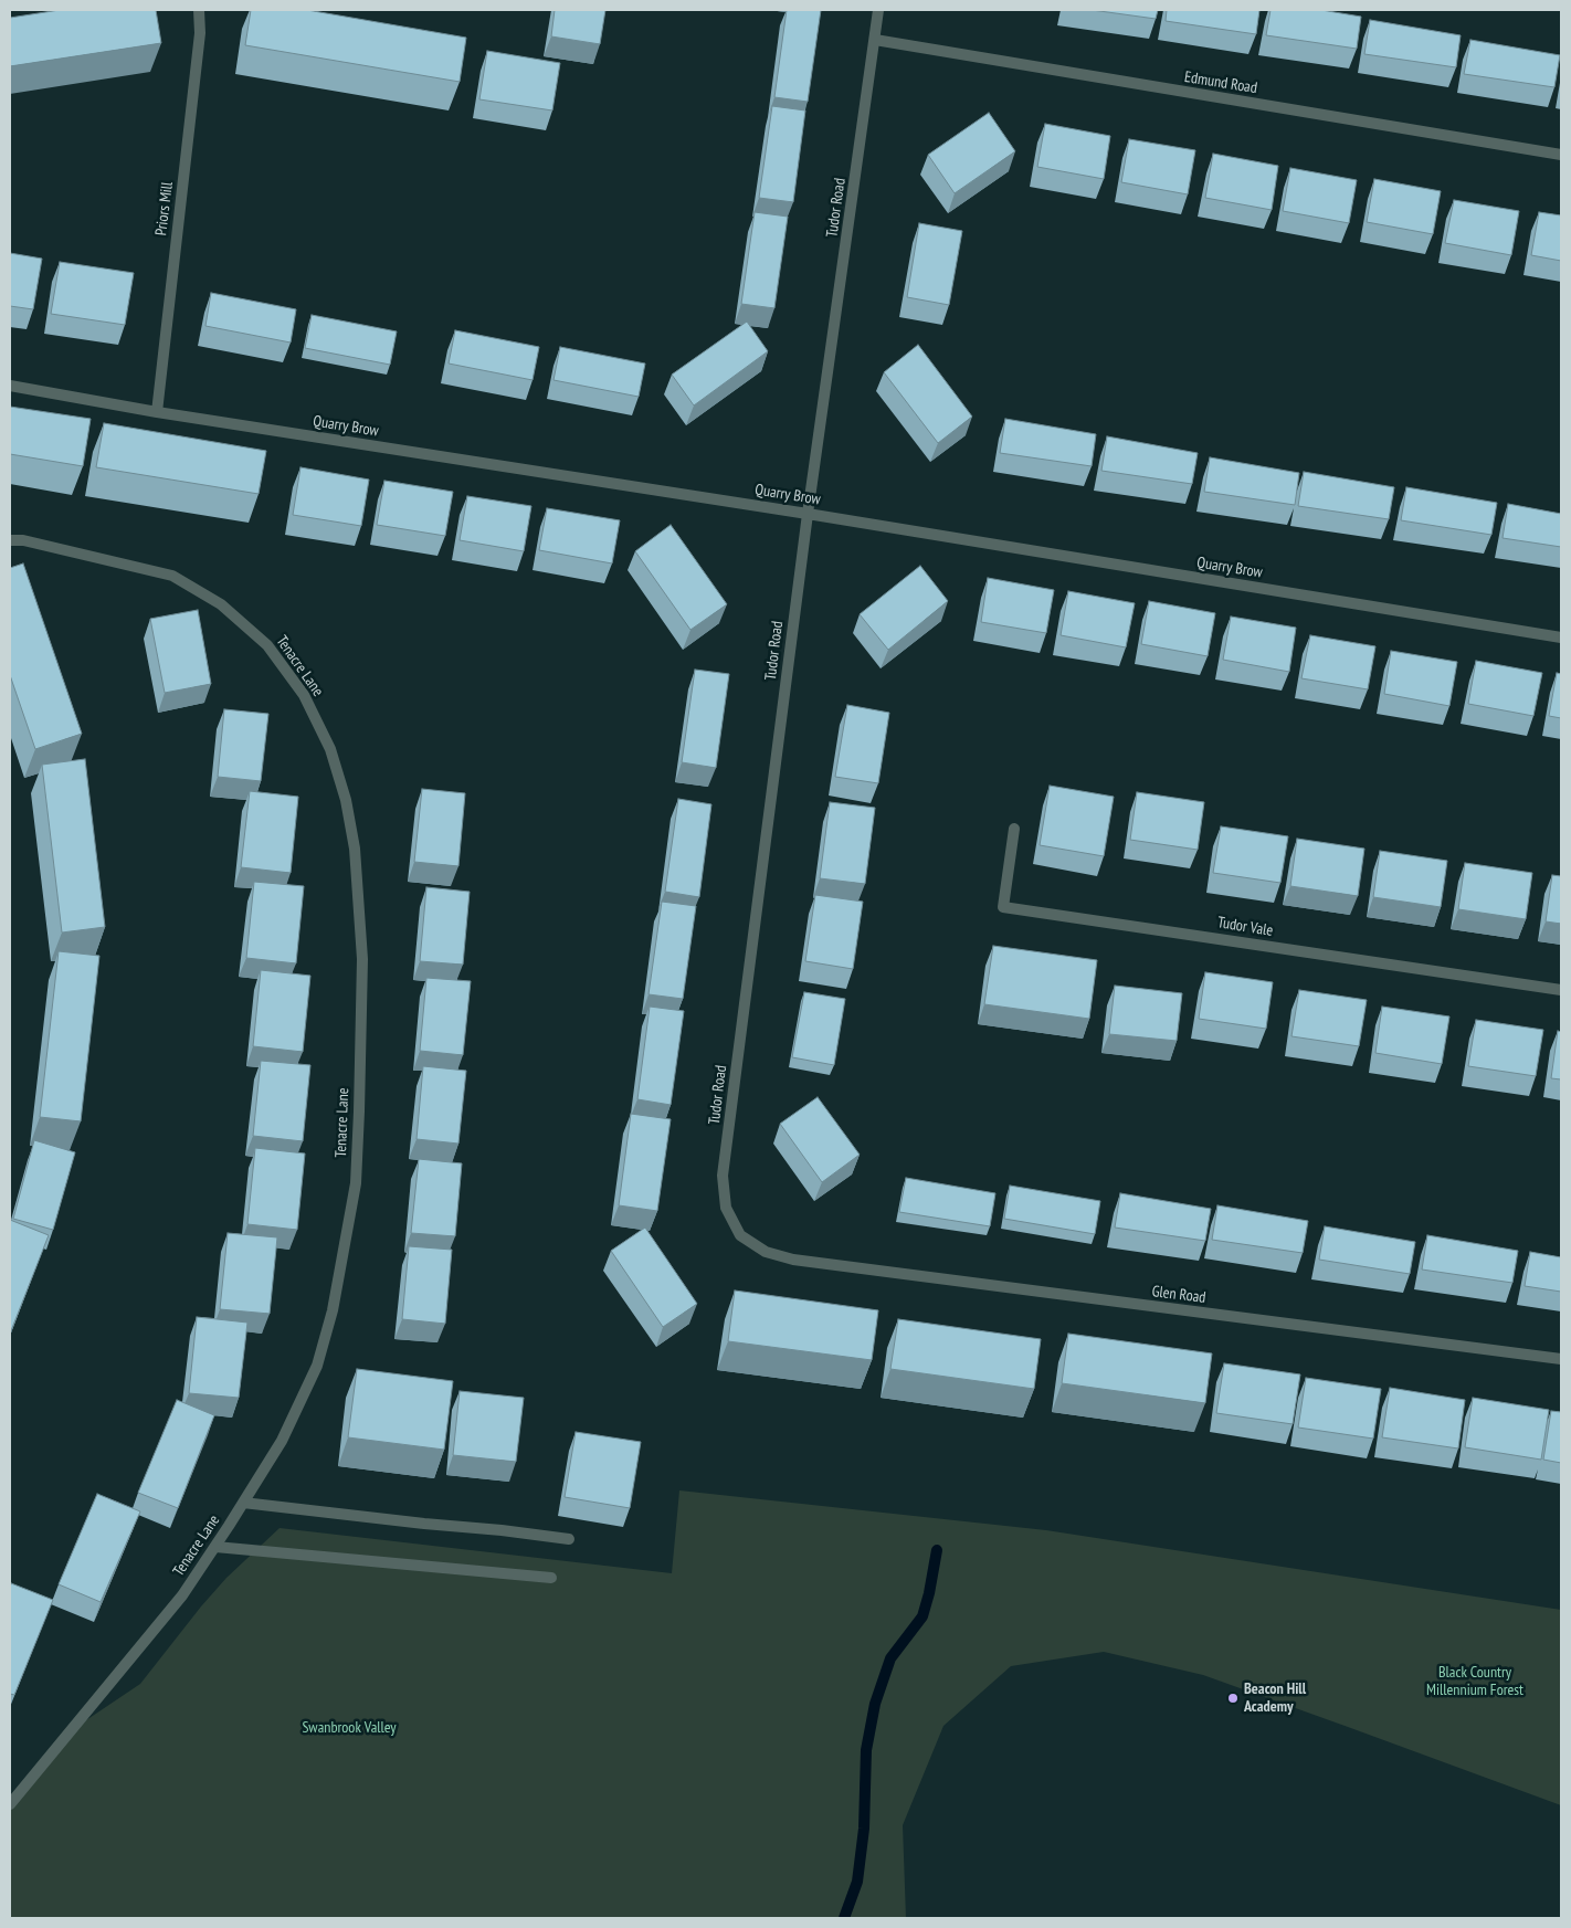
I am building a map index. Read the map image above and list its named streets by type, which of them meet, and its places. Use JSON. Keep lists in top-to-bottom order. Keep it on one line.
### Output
{"streets":{"street":["Edmund Road","Tudor Road","Priors Mill","Quarry Brow","Tenacre Lane","Tudor Vale","Glen Road"]},"crossings":[["Edmund Road","Tudor Road"],["Tudor Road","Quarry Brow"],["Tudor Road","Glen Road"],["Priors Mill","Quarry Brow"]],"parks":["Black Country Millennium Forest","Swanbrook Valley"],"places":["Beacon Hill Academy"]}
